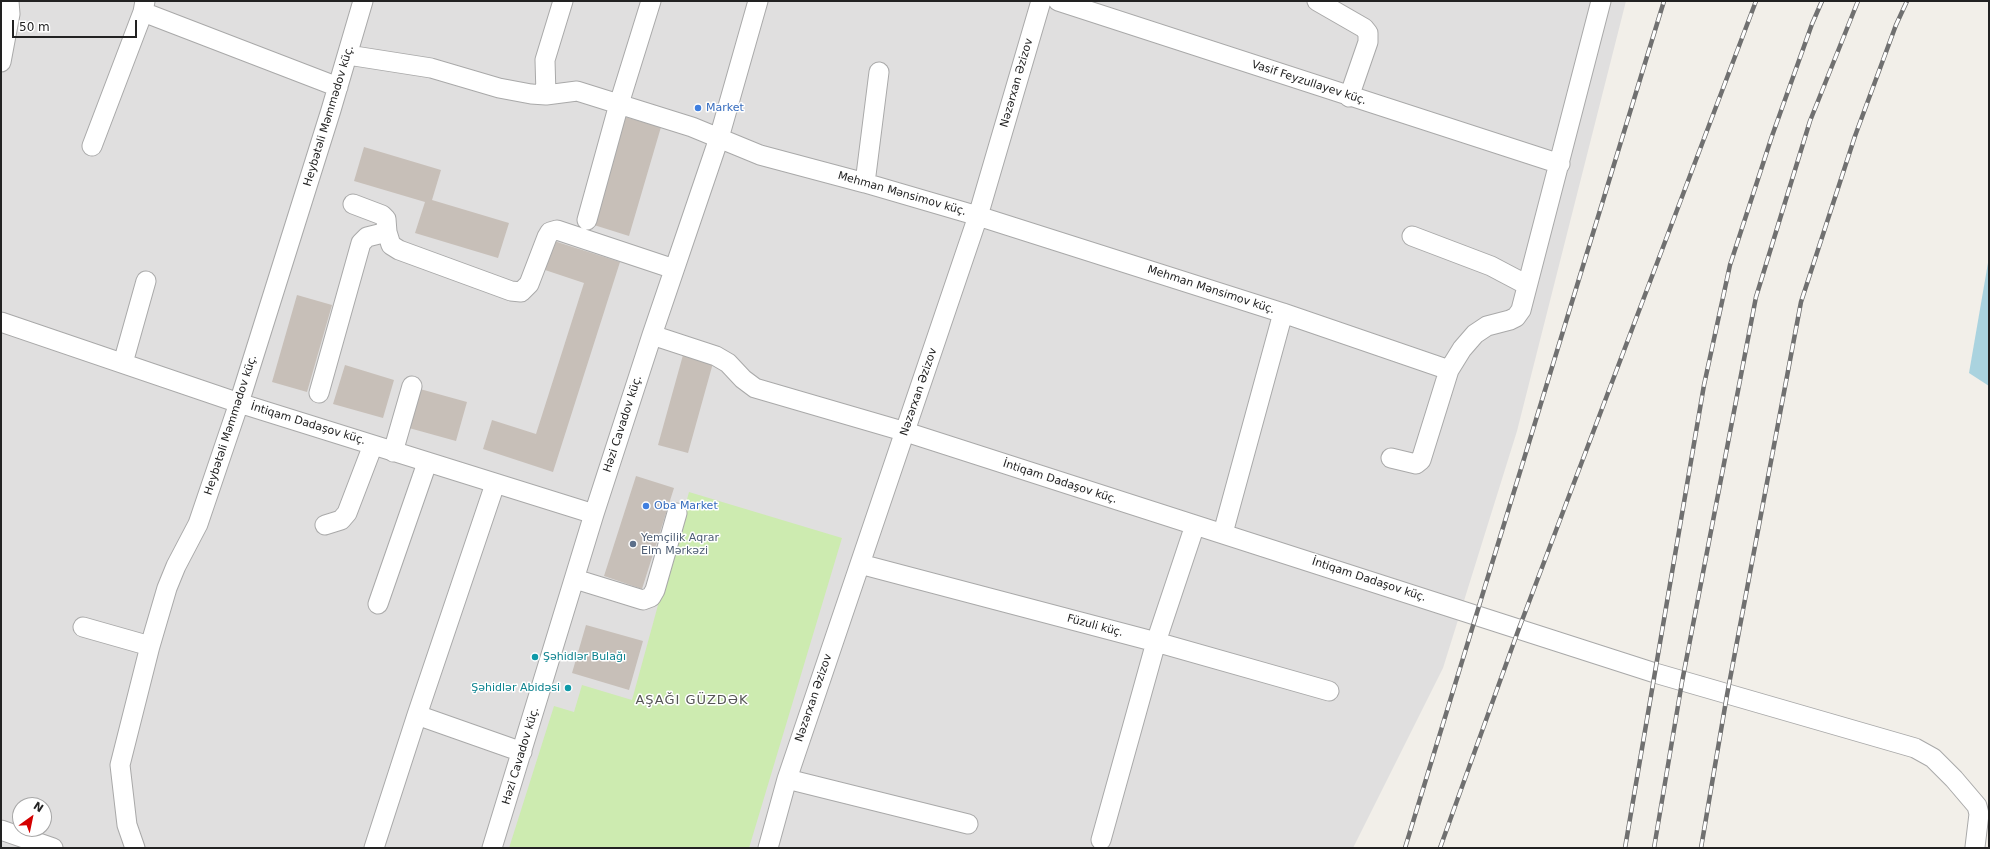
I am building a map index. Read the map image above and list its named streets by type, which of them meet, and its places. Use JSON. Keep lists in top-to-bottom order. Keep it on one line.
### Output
{"streets":{"street":["Nəzərxan Əzizov","Vasif Feyzullayev küç.","Heybətəli Məmmədov küç.","Mehman Mənsimov küç.","İntiqam Dadaşov küç.","Həzi Cavadov küç.","Füzuli küç."]},"crossings":[["Nəzərxan Əzizov","Mehman Mənsimov küç."],["Nəzərxan Əzizov","İntiqam Dadaşov küç."],["Nəzərxan Əzizov","Füzuli küç."],["Heybətəli Məmmədov küç.","Mehman Mənsimov küç."],["Heybətəli Məmmədov küç.","İntiqam Dadaşov küç."],["Mehman Mənsimov küç.","Həzi Cavadov küç."],["İntiqam Dadaşov küç.","Həzi Cavadov küç."]],"districts":["AŞAĞI GÜZDƏK"],"places":["Market","Oba Market","Yemçilik Aqrar Elm Mərkəzi","Şəhidlər Bulağı","Şəhidlər Abidəsi"],"scale_bar":"50 m","north":"top right"}
